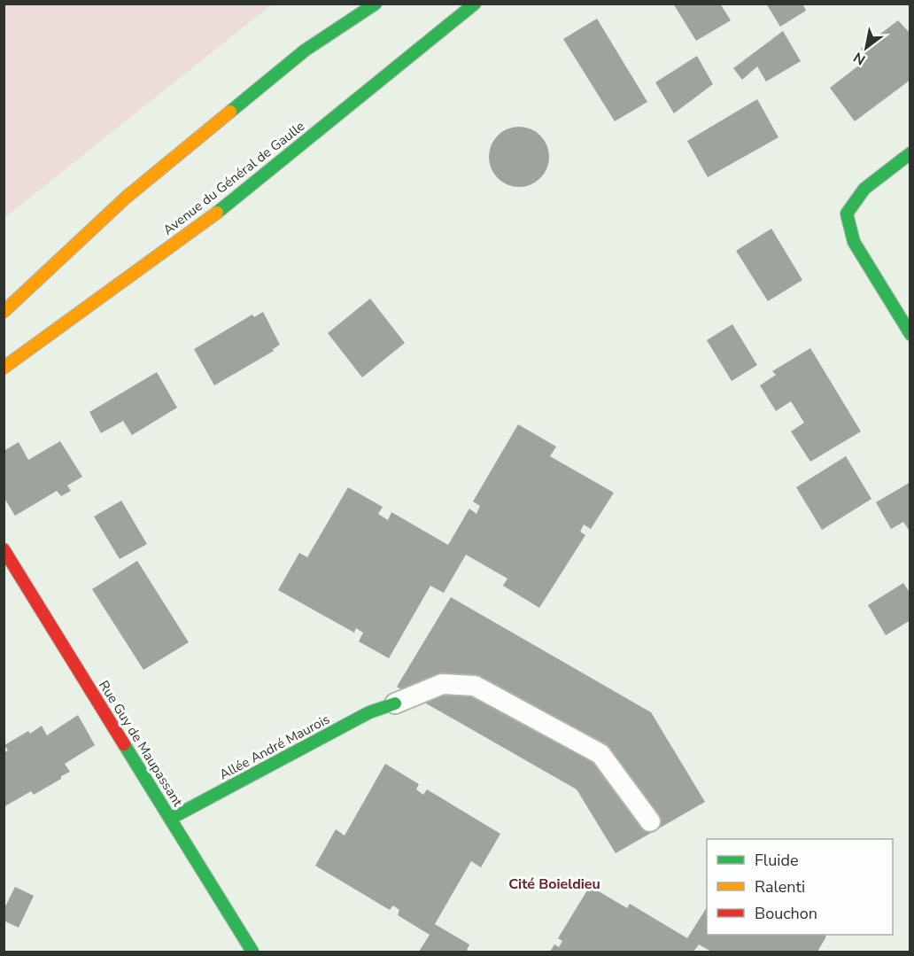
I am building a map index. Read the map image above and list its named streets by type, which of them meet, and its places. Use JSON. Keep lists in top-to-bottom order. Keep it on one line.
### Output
{"streets":{"main road":["Avenue du Général de Gaulle","Rue Guy de Maupassant","Allée André Maurois"]},"crossings":[["Rue Guy de Maupassant","Allée André Maurois"]],"districts":["Cité Boieldieu"],"legend":["Fluide","Ralenti","Bouchon"],"north":"bottom left"}
